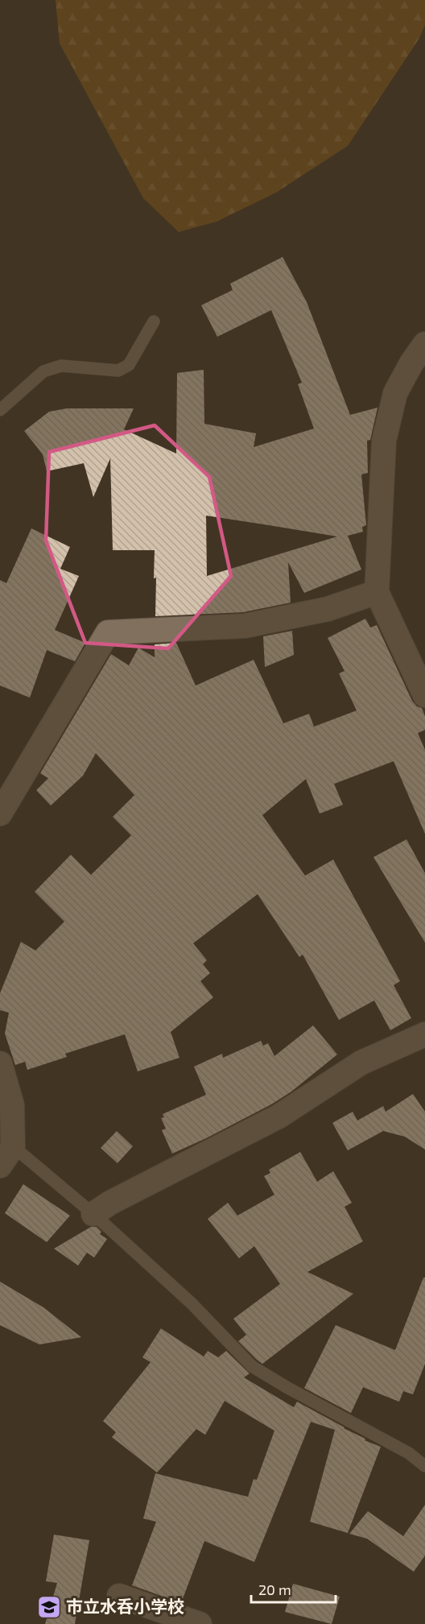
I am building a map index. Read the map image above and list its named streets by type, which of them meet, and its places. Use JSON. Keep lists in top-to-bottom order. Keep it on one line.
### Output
{"places":{"school or university":["市立水呑小学校"]},"scale_bar":"20 m"}
